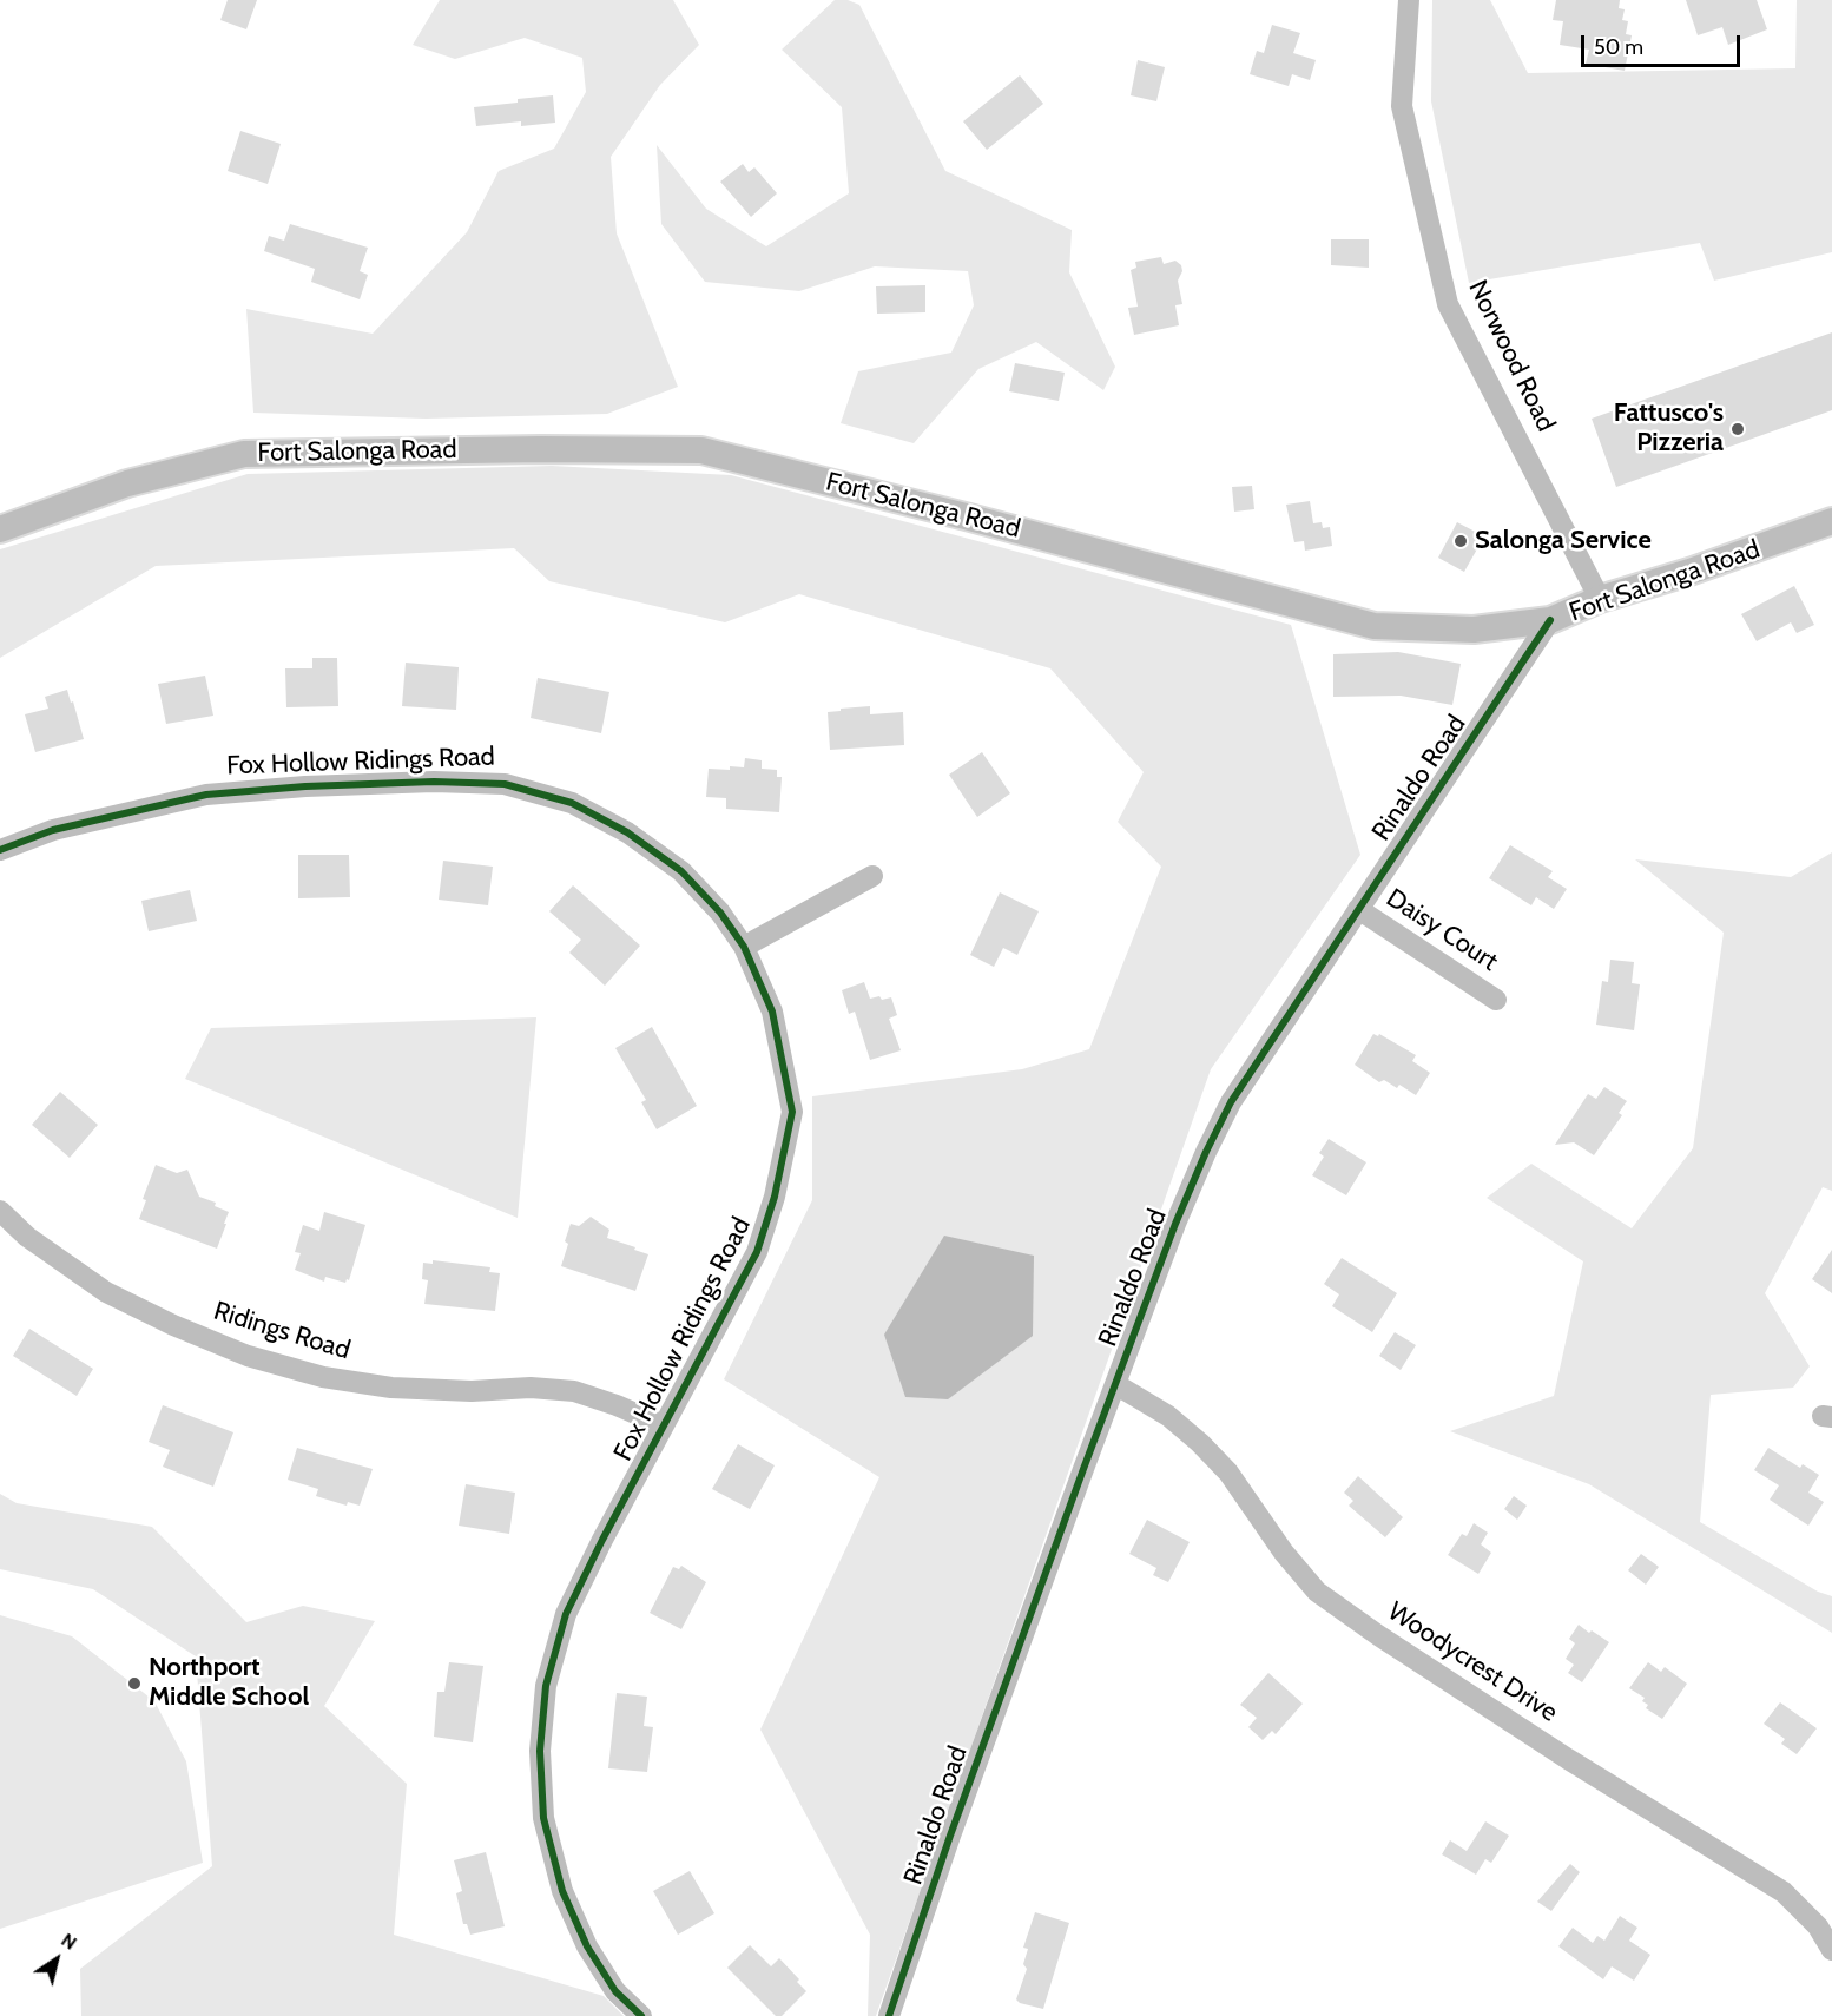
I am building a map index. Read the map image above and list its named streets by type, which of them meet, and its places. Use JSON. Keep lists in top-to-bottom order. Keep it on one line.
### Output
{"streets":{"main road":["Fort Salonga Road"],"street":["Norwood Road","Fox Hollow Ridings Road","Rinaldo Road","Daisy Court","Ridings Road","Woodycrest Drive"]},"crossings":[["Norwood Road","Fort Salonga Road"],["Fort Salonga Road","Rinaldo Road"],["Fox Hollow Ridings Road","Ridings Road"],["Rinaldo Road","Daisy Court"],["Rinaldo Road","Woodycrest Drive"]],"places":["Fattusco's Pizzeria","Salonga Service","Northport Middle School"],"scale_bar":"50 m","north":"top right"}
